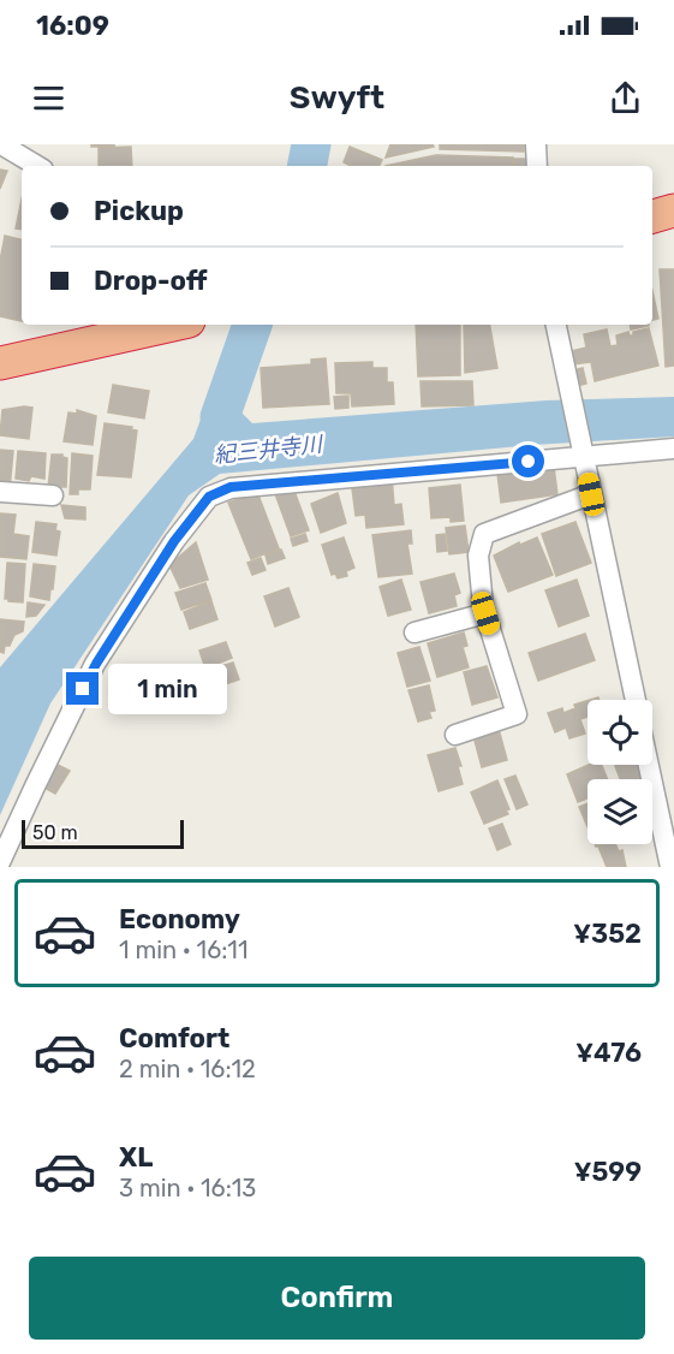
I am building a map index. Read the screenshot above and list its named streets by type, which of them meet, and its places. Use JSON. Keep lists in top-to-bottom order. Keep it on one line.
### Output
{"water":["紀三井寺川"],"scale_bar":"50 m","page":{"status":"16:09","header":"Swyft","banner":["Pickup","Drop-off"],"bubble":"1 min","scale":"50 m","list":[{"name":"Economy","note":"1 min · 16:11","value":"¥352"},{"name":"Comfort","note":"2 min · 16:12","value":"¥476"},{"name":"XL","note":"3 min · 16:13","value":"¥599"}],"buttons":"Confirm"}}
